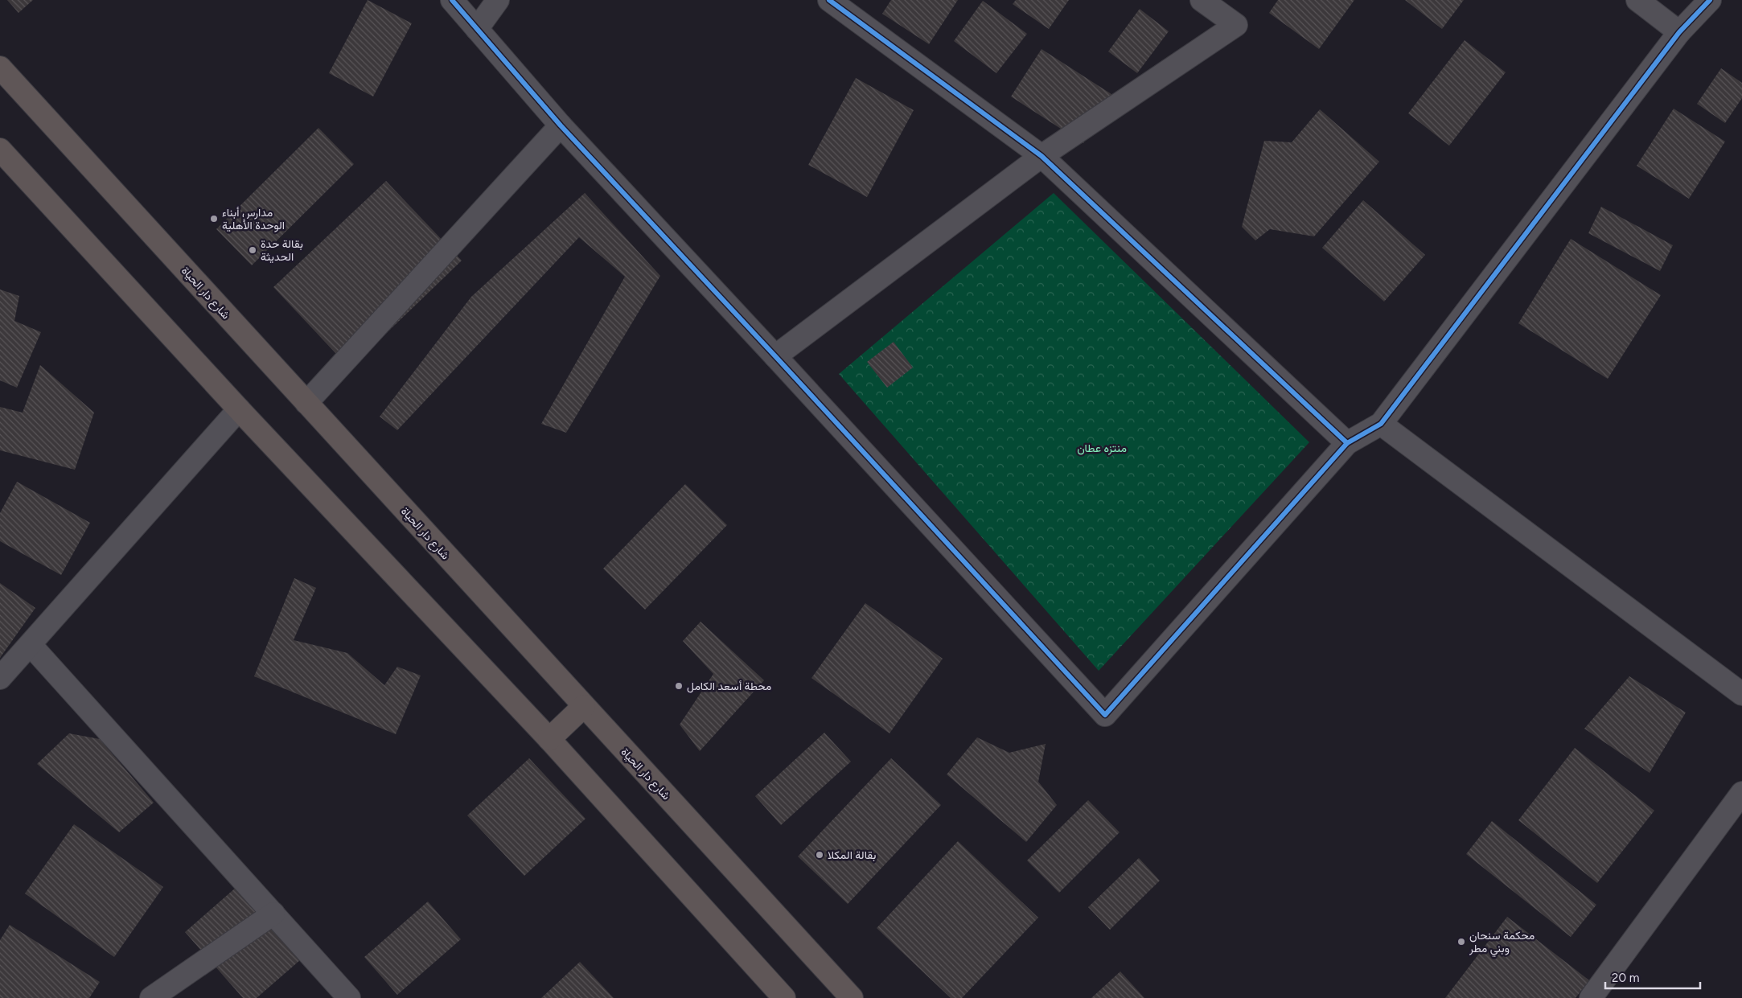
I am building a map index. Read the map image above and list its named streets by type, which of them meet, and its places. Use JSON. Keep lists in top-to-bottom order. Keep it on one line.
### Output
{"streets":{"main road":["شارع دار الحياة"]},"parks":["منتزه عطان"],"places":["مدارس أبناء الوحدة الأهلية","بقالة حدة الحديثة","محطة أسعد الكامل","بقالة المكلا","محكمة سنحان وبني مطر"],"scale_bar":"20 m"}
